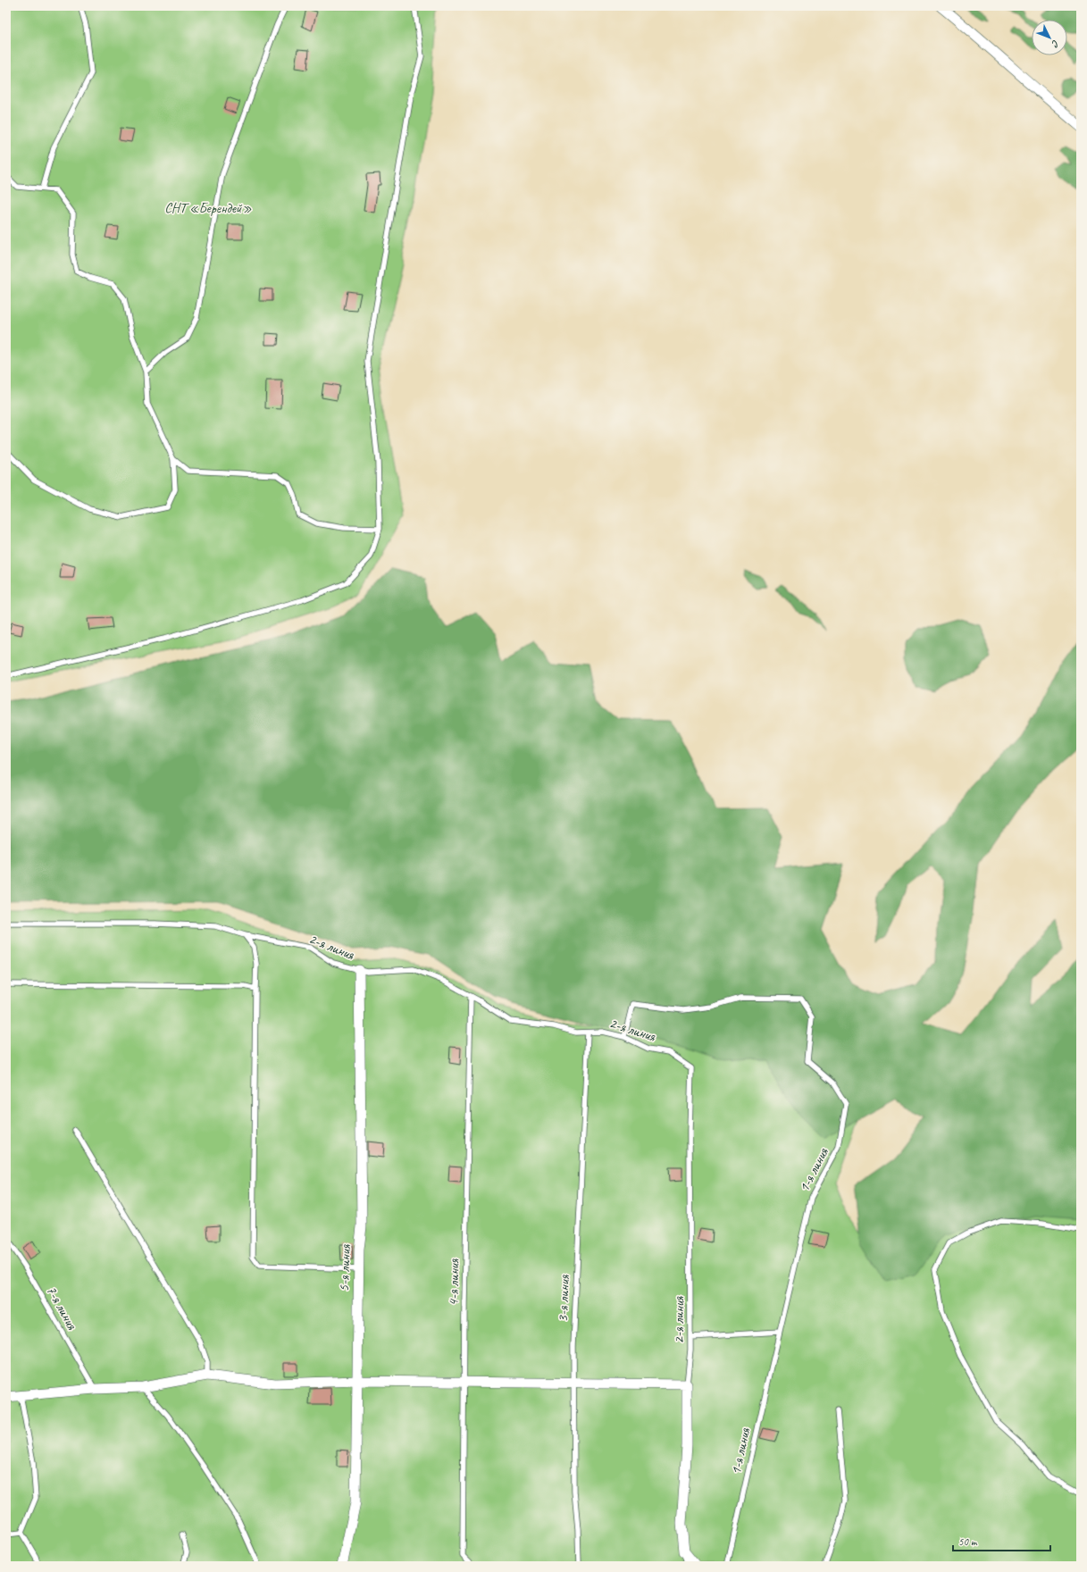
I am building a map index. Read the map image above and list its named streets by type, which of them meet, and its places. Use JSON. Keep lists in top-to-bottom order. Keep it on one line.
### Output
{"streets":{"street":["5-я линия"],"lane":["2-я линия","1-я линия","4-я линия","3-я линия","7-я линия"]},"crossings":[["2-я линия","1-я линия"],["2-я линия","5-я линия"],["2-я линия","4-я линия"],["2-я линия","3-я линия"]],"parks":["СНТ «Берендей»"],"scale_bar":"50 m","north":"bottom right"}
